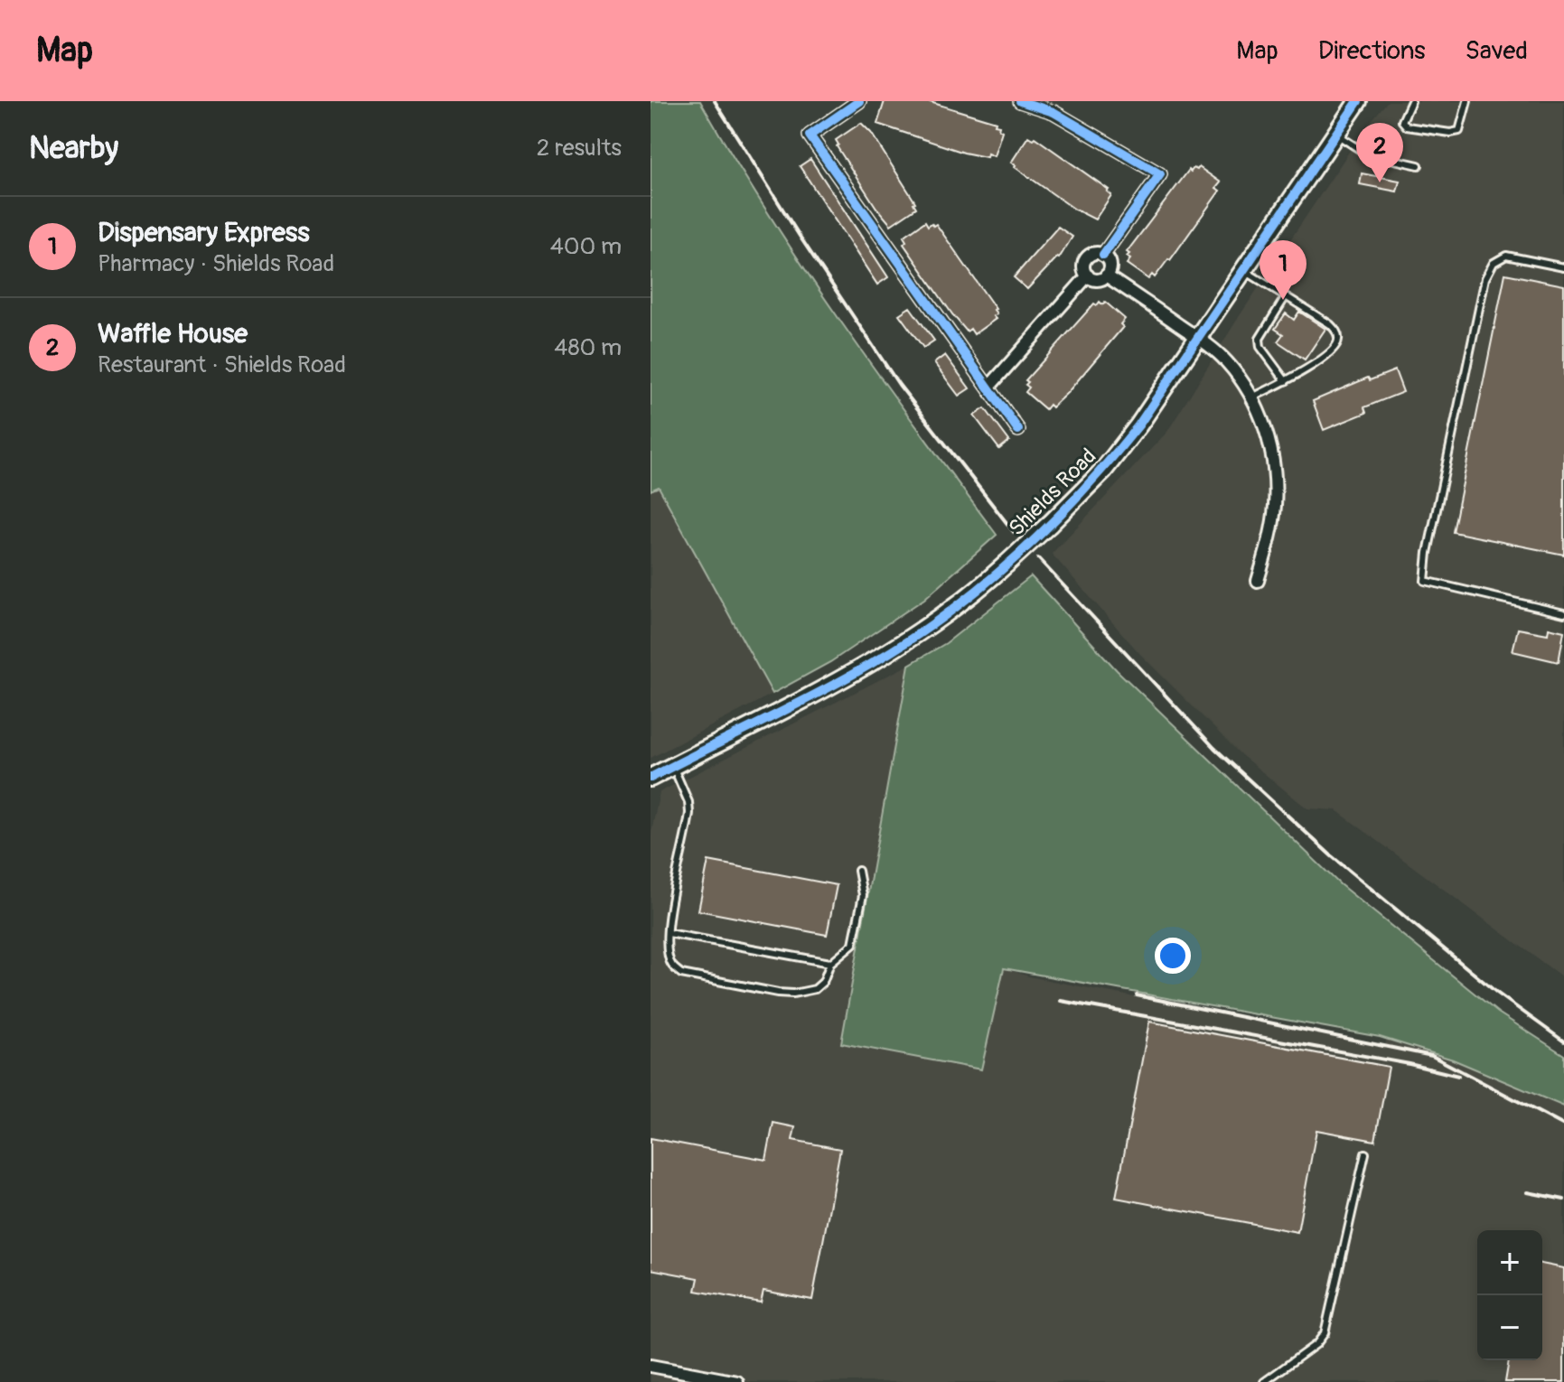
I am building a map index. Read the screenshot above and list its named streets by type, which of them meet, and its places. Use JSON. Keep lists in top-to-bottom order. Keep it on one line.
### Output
{"streets":{"street":["Shields Road"]},"page":{"header":"Map","nav":["Map","Directions","Saved"],"heading":["Nearby","2 results"],"pins":["2","1"],"list":[{"mark":"1","name":"Dispensary Express","note":"Pharmacy · Shields Road","value":"400 m"},{"mark":"2","name":"Waffle House","note":"Restaurant · Shields Road","value":"480 m"}],"map_buttons":["+","−"]}}
